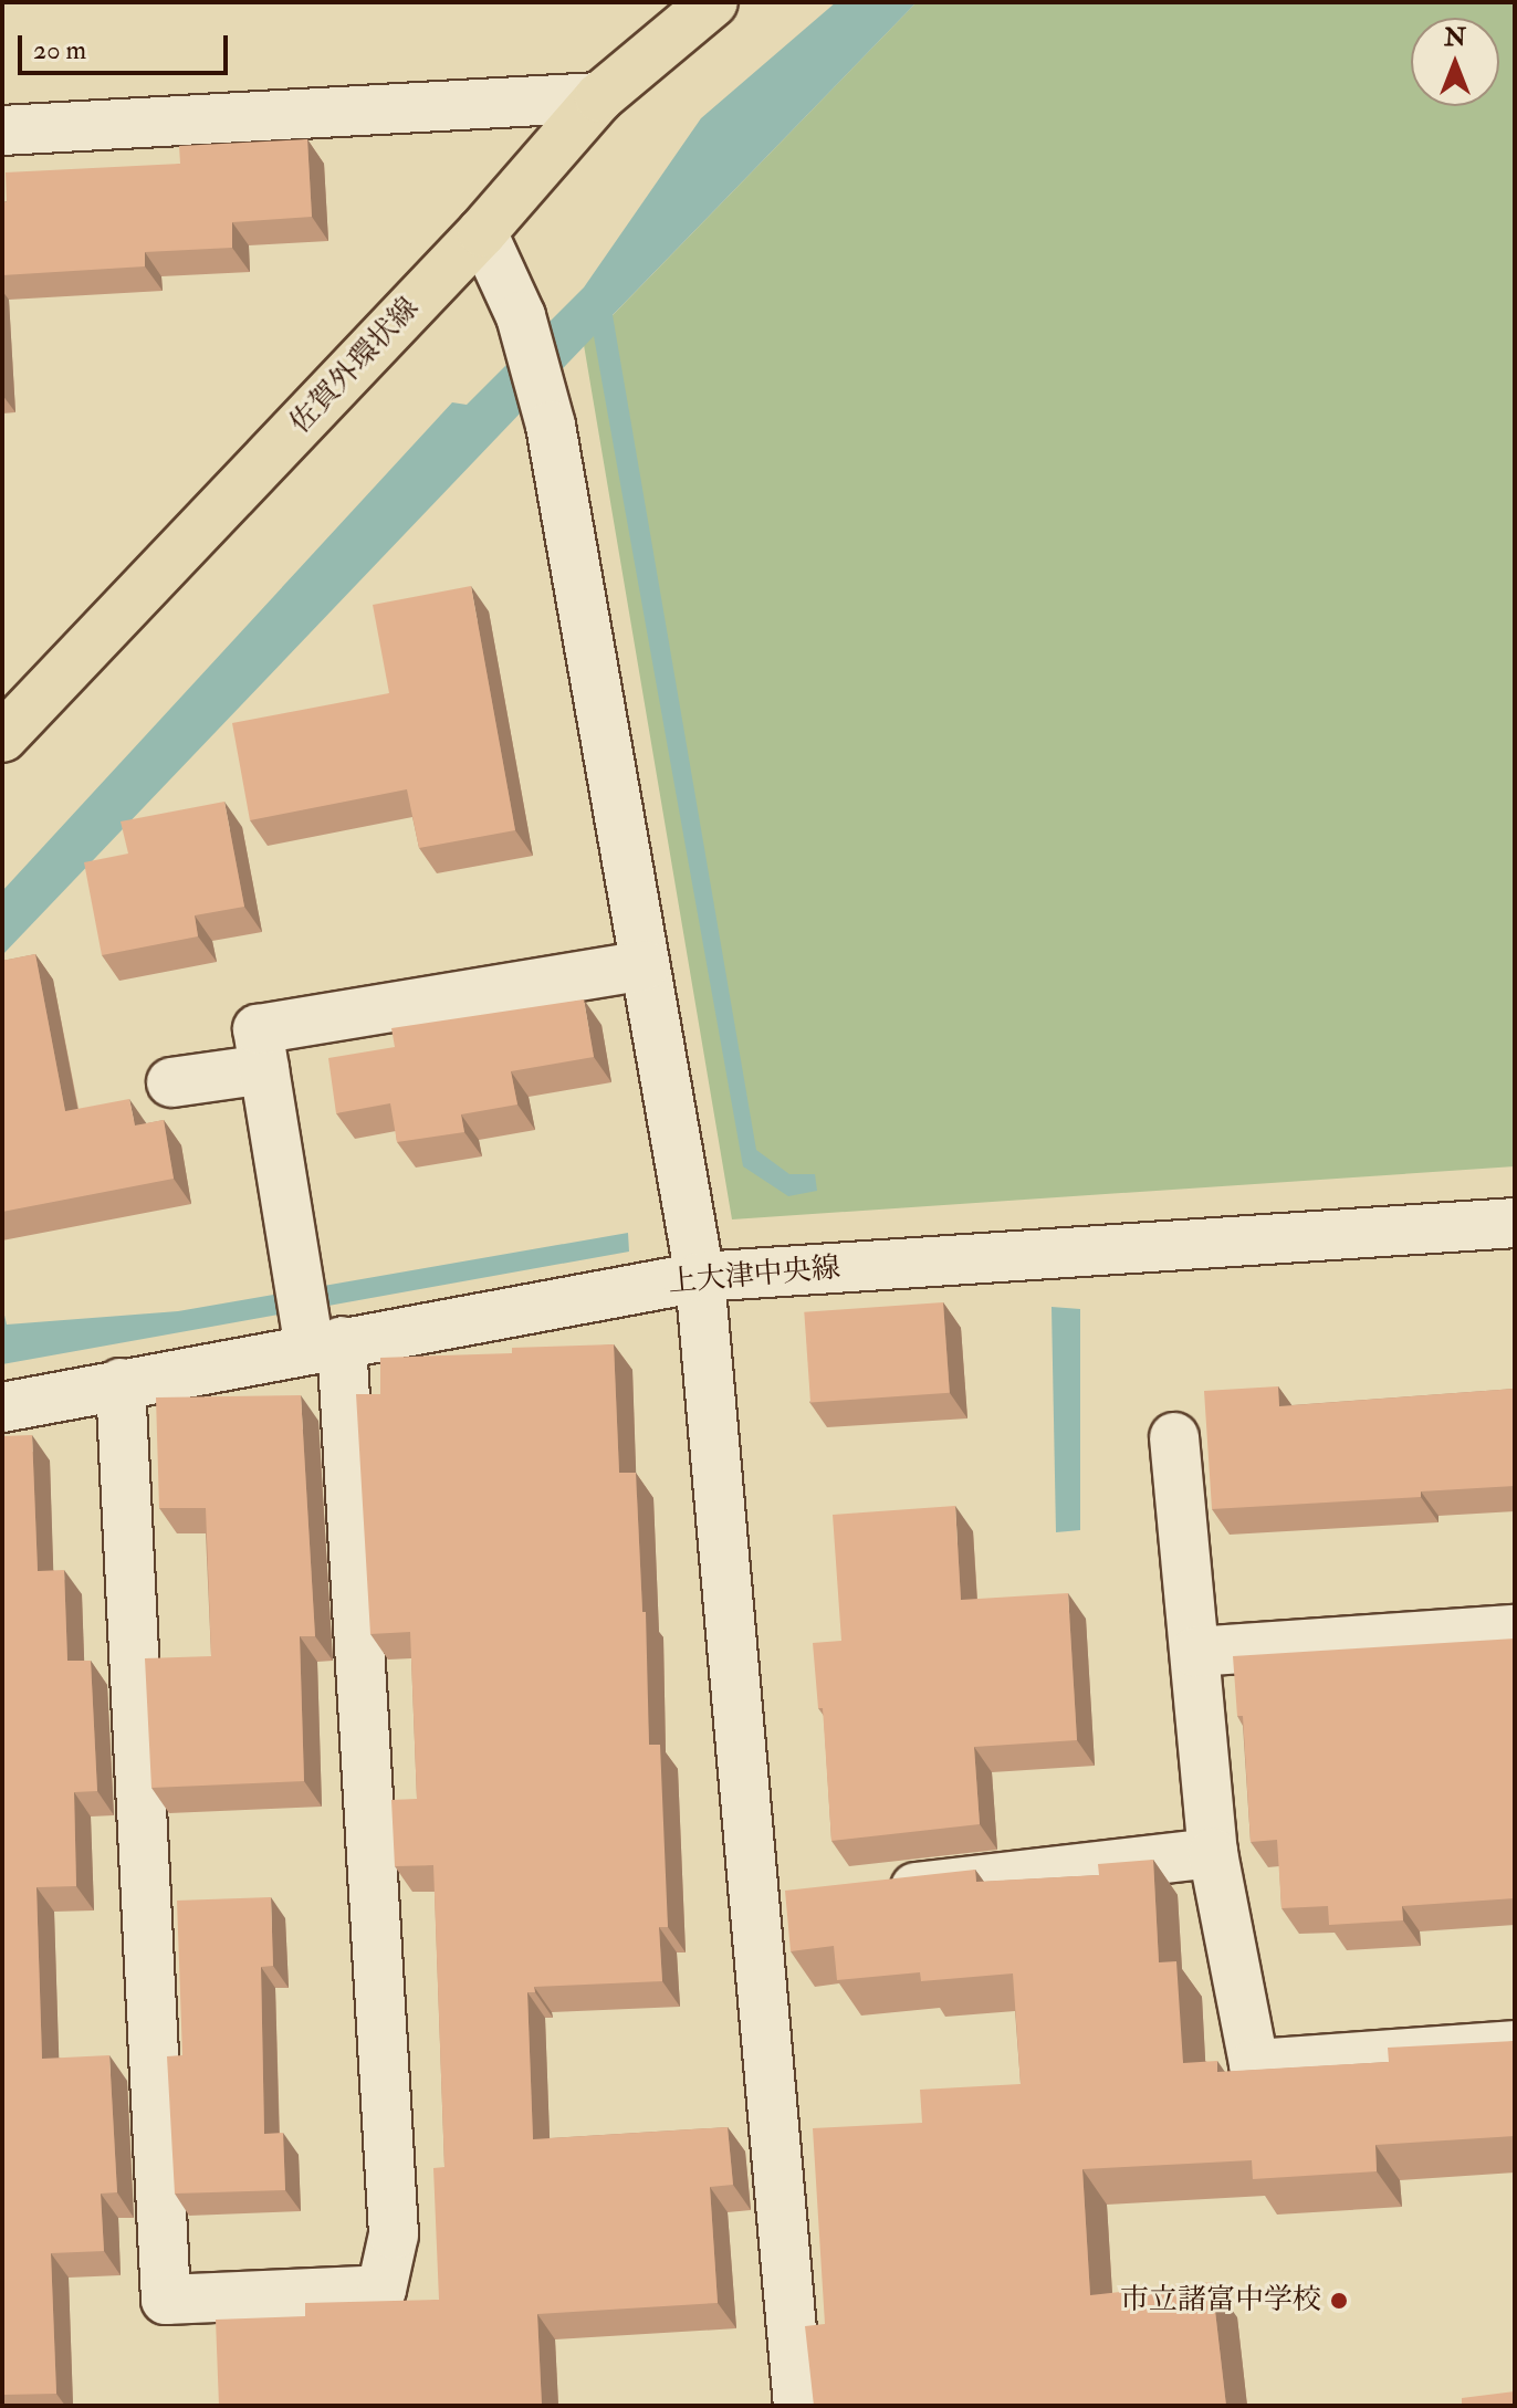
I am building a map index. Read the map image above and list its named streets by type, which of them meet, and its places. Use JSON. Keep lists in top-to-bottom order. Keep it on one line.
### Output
{"streets":{"main road":["佐賀外環状線"],"street":["上大津中央線"]},"places":["市立諸富中学校"],"scale_bar":"20 m","north":"top"}
